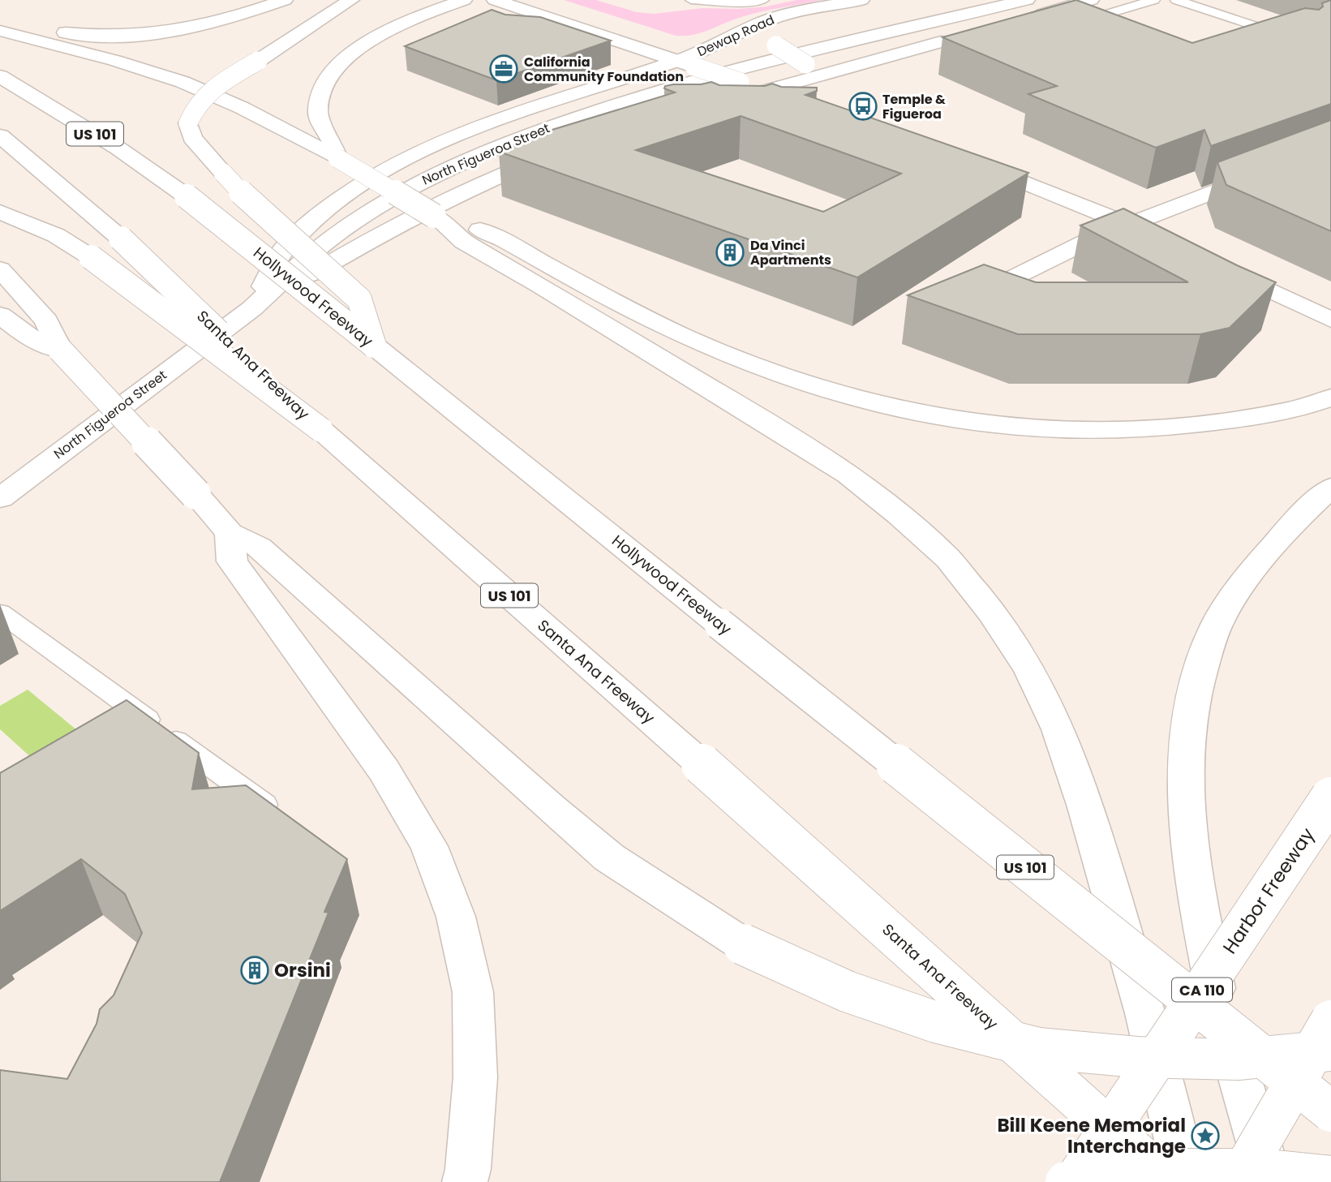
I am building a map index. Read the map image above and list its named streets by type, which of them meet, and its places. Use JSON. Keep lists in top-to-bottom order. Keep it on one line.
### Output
{"streets":{"main road":["Dewap Road","US 101","North Figueroa Street","Hollywood Freeway","Santa Ana Freeway","Harbor Freeway","CA 110"]},"crossings":[["Dewap Road","North Figueroa Street"]],"places":{"office":["California Community Foundation"],"bus stop":["Temple & Figueroa"],"building":["Da Vinci Apartments","Orsini"],"place":["Bill Keene Memorial Interchange"]}}
